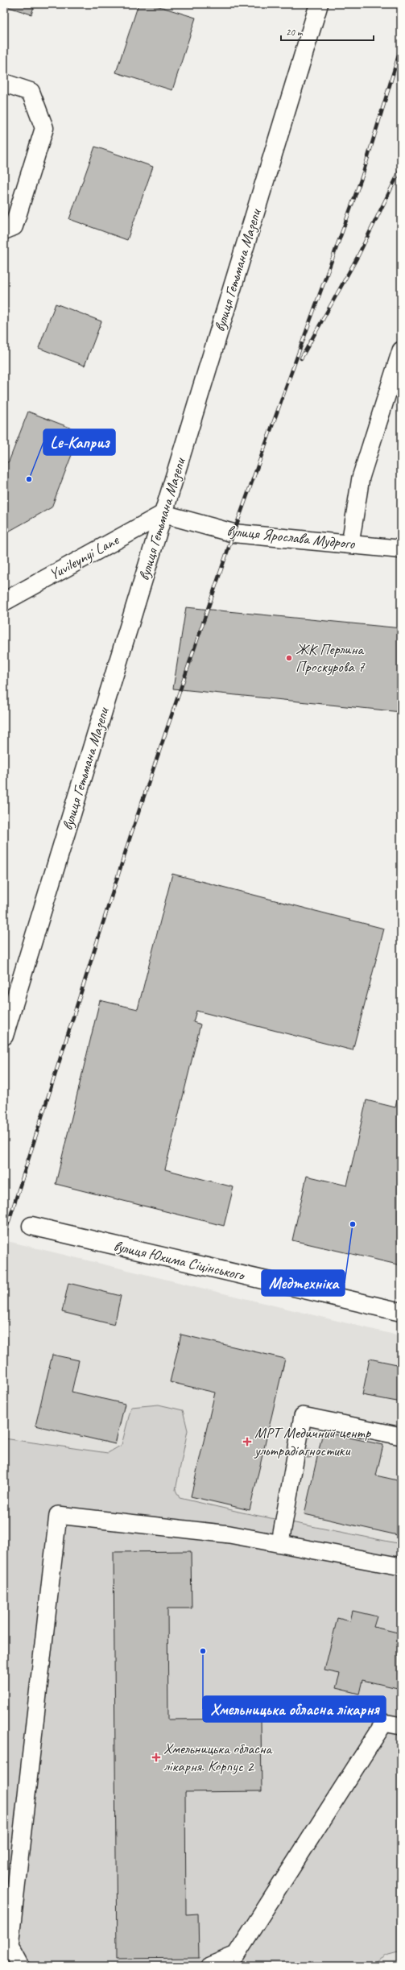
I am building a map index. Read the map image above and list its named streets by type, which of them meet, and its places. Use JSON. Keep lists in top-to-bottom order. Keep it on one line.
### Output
{"streets":{"main road":["вулиця Гетьмана Мазепи","вулиця Ярослава Мудрого","Yuvileynyi Lane","вулиця Юхима Сіцінського"]},"crossings":[["вулиця Гетьмана Мазепи","вулиця Ярослава Мудрого"],["вулиця Гетьмана Мазепи","Yuvileynyi Lane"],["вулиця Ярослава Мудрого","Yuvileynyi Lane"]],"places":{"other":["Le-Каприз","ЖК Перлина Проскурова 7","Медтехніка","Хмельницька обласна лікарня"],"health":["МРТ Медичний центр ультрадіагностики","Хмельницька обласна лікарня. Корпус 2"]},"scale_bar":"20 m"}
